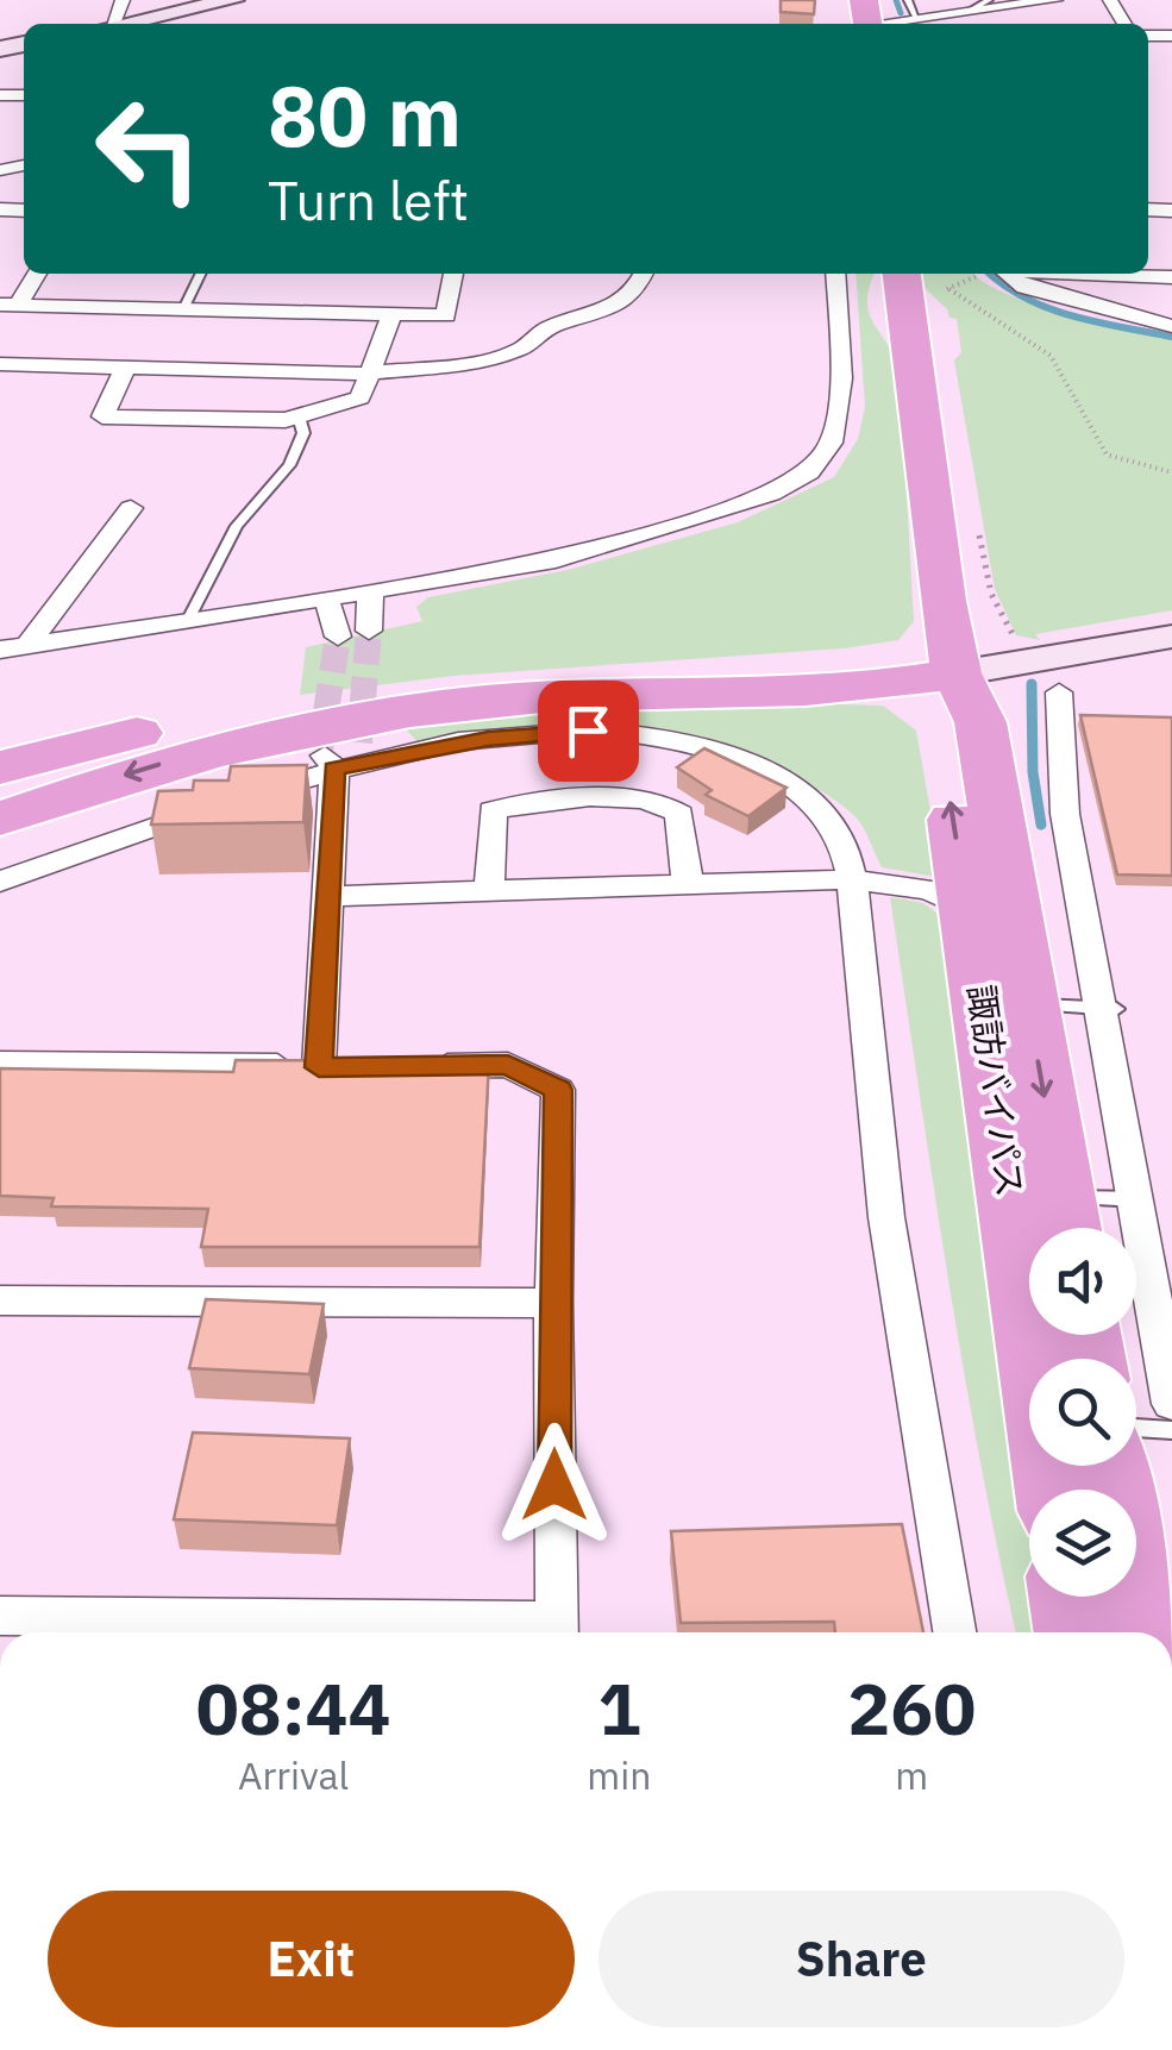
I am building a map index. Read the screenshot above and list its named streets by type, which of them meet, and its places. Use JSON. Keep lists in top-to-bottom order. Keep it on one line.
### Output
{"streets":{"highway":["諏訪バイパス"]},"page":{"turn":["80 m","Turn left"],"eta":["08:44","Arrival","1","min","260","m"],"buttons":["Exit","Share"]}}
